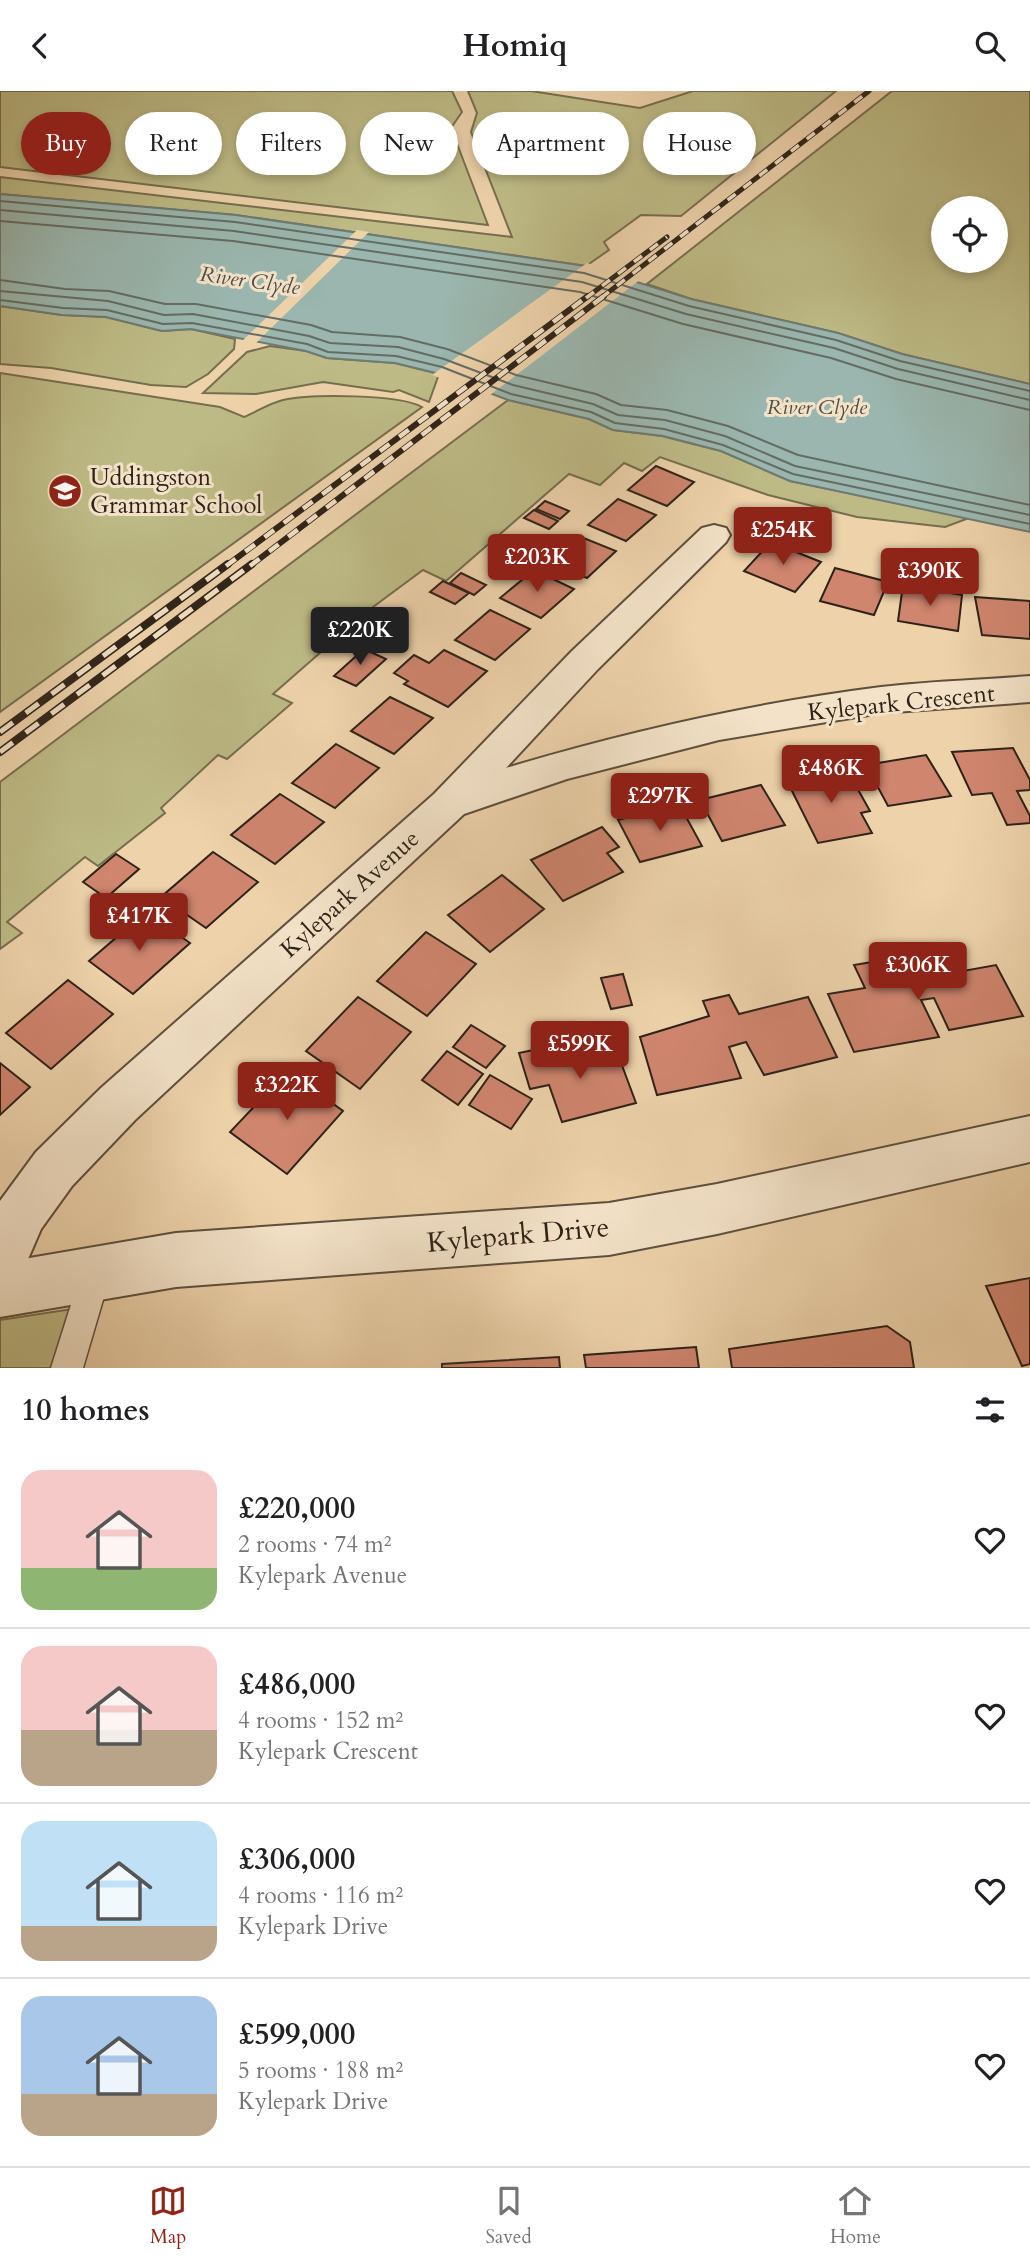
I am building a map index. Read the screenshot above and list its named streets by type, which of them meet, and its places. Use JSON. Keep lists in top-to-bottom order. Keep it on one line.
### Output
{"streets":{"street":["Kylepark Crescent","Kylepark Avenue","Kylepark Drive"]},"crossings":[["Kylepark Crescent","Kylepark Avenue"]],"water":["River Clyde"],"places":{"school or university":["Uddingston Grammar School"]},"page":{"header":"Homiq","chip":["Buy","Rent","Filters","New","Apartment","House"],"price":["£254K","£203K","£390K","£220K","£486K","£297K","£417K","£306K","£599K","£322K"],"heading":"10 homes","list":[{"name":"£220,000","note":"2 rooms · 74 m² · Kylepark Avenue"},{"name":"£486,000","note":"4 rooms · 152 m² · Kylepark Crescent"},{"name":"£306,000","note":"4 rooms · 116 m² · Kylepark Drive"},{"name":"£599,000","note":"5 rooms · 188 m² · Kylepark Drive"}],"tabs":["Map","Saved","Home"]}}
